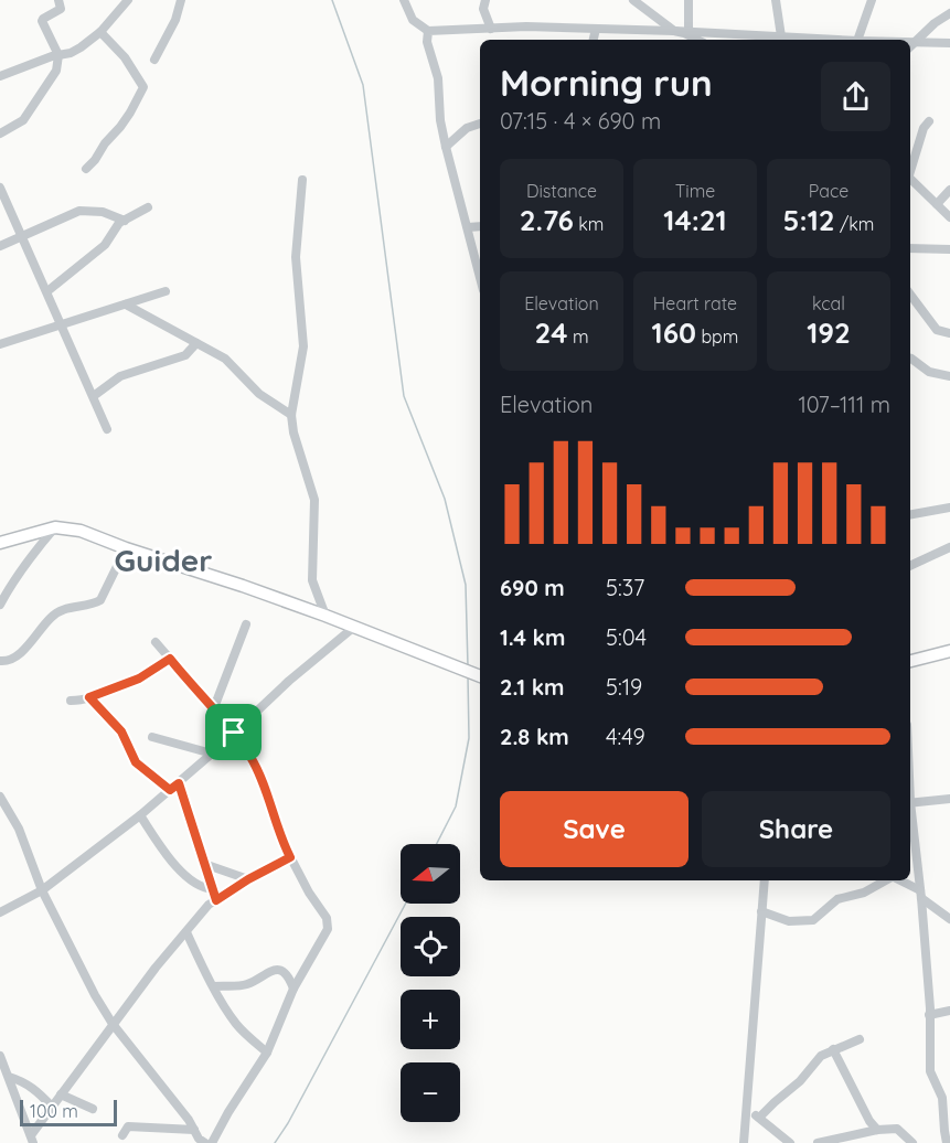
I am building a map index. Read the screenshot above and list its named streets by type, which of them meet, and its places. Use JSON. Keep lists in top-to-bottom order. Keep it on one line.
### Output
{"districts":["Guider"],"scale_bar":"100 m","north":"left","page":{"heading":["Morning run","07:15 · 4 × 690 m"],"stats":[["Distance","2.76 km"],["Time","14:21"],["Pace","5:12 /km"],["Elevation","24 m"],["Heart rate","160 bpm"],["kcal","192"]],"chart":["Elevation","107–111 m"],"list":[{"name":"690 m","note":"5:37"},{"name":"1.4 km","note":"5:04"},{"name":"2.1 km","note":"5:19"},{"name":"2.8 km","note":"4:49"}],"buttons":["Save","Share"],"map_buttons":["+","−"],"scale":"100 m"}}
